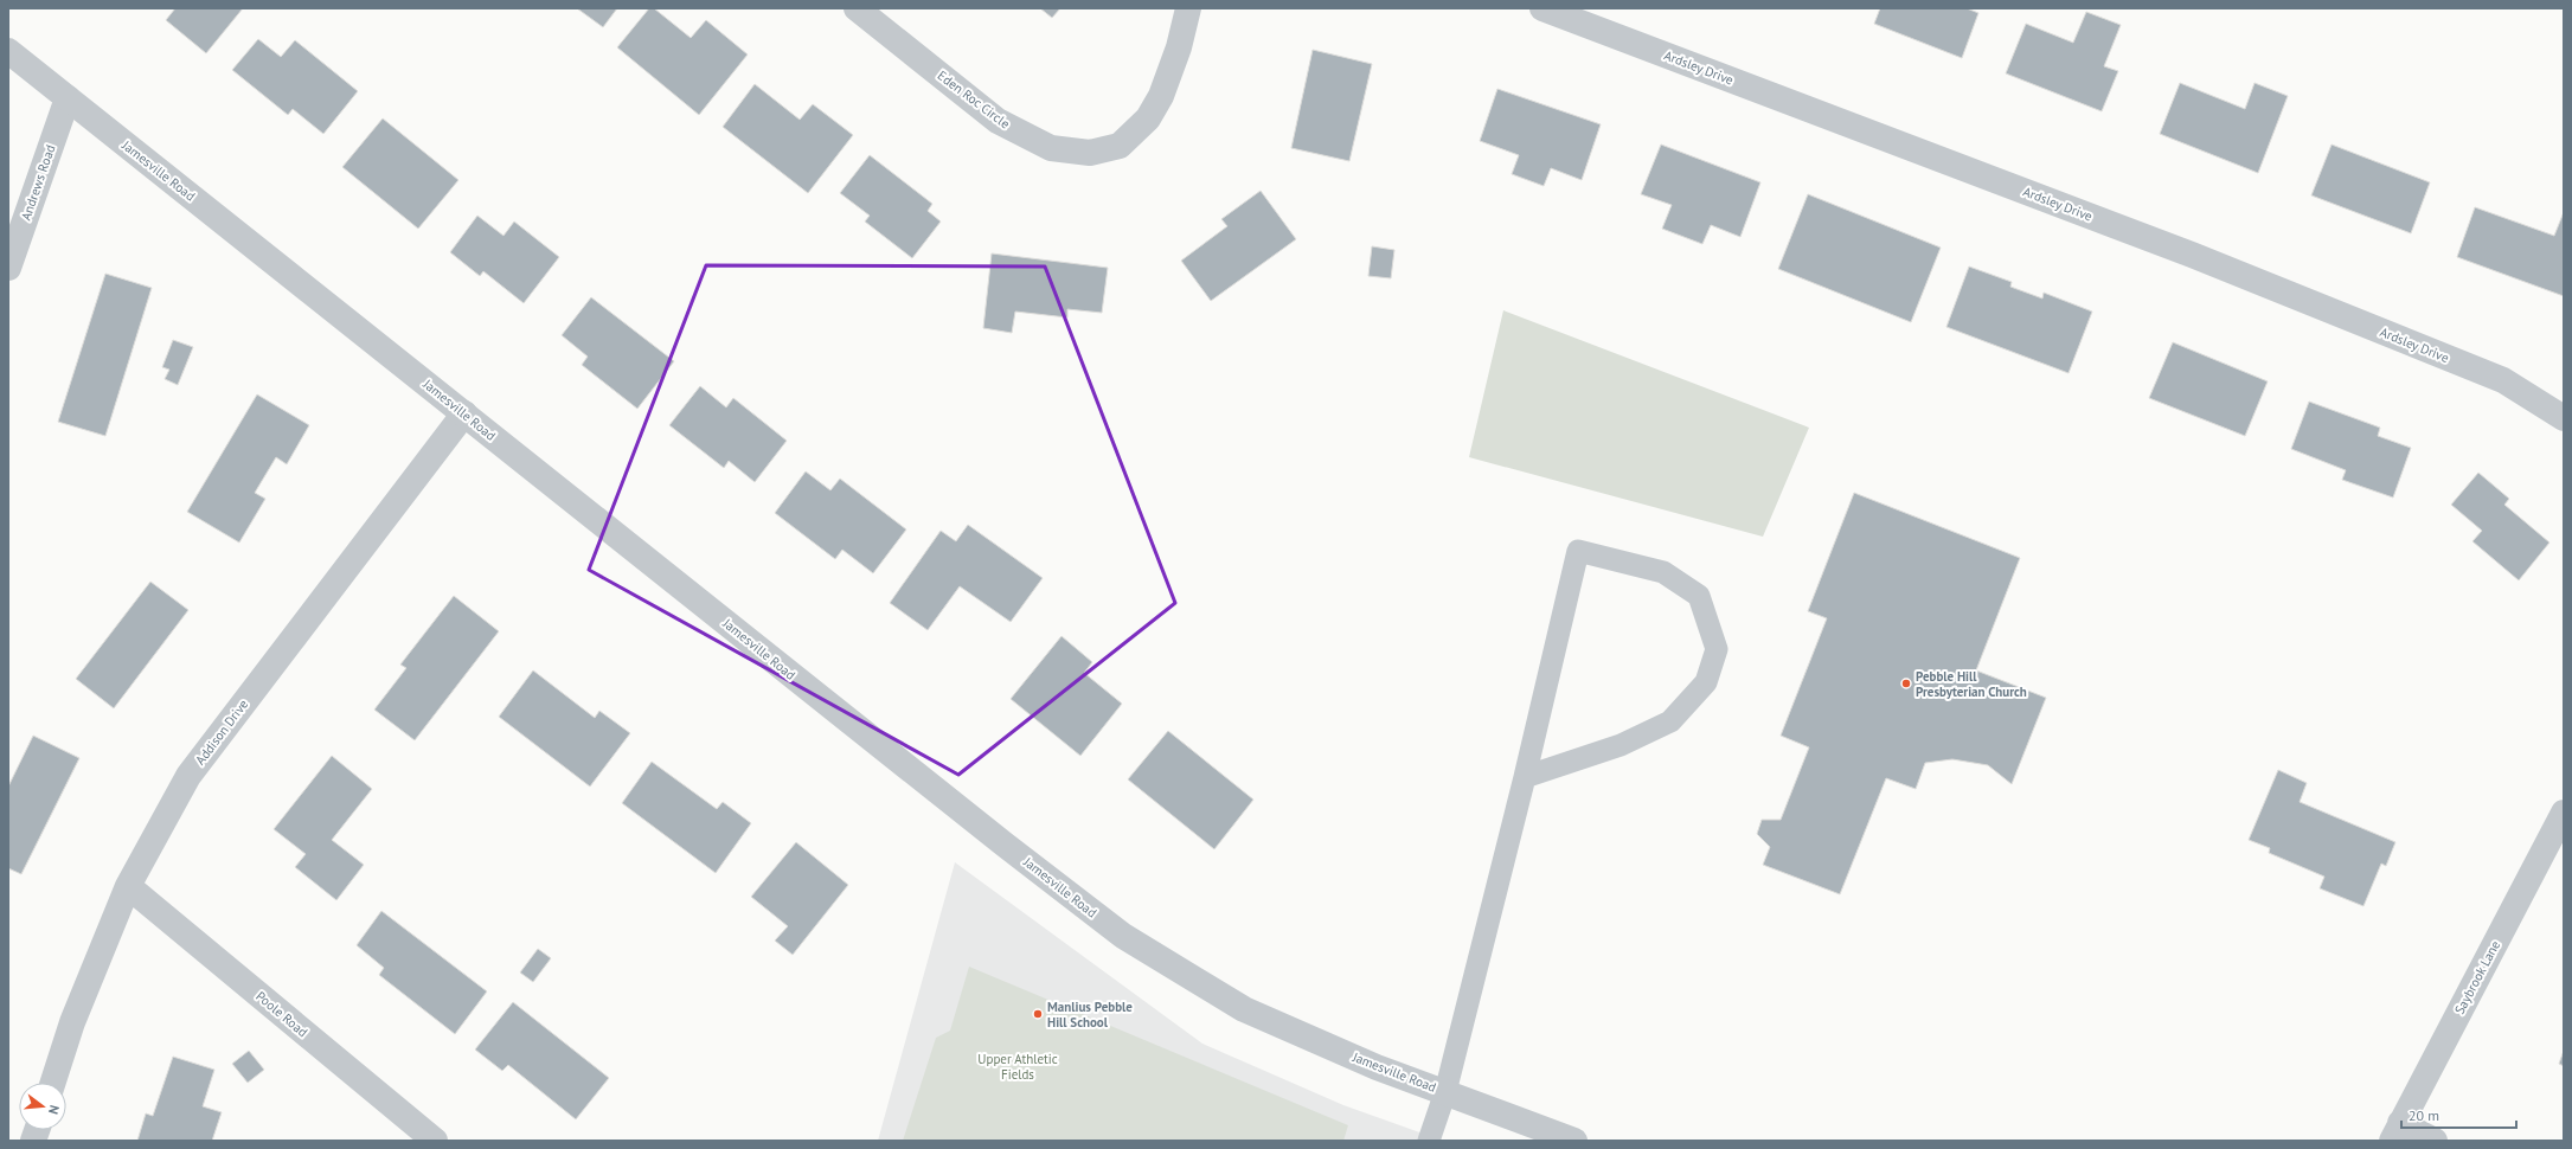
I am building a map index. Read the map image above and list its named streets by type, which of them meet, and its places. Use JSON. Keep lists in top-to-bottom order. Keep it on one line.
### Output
{"streets":{"street":["Ardsley Drive","Eden Roc Circle","Jamesville Road","Andrews Road","Addison Drive","Saybrook Lane","Poole Road"]},"crossings":[["Jamesville Road","Andrews Road"],["Jamesville Road","Addison Drive"],["Addison Drive","Poole Road"]],"parks":["Upper Athletic Fields"],"places":["Pebble Hill Presbyterian Church","Manlius Pebble Hill School"],"scale_bar":"20 m","north":"right"}
